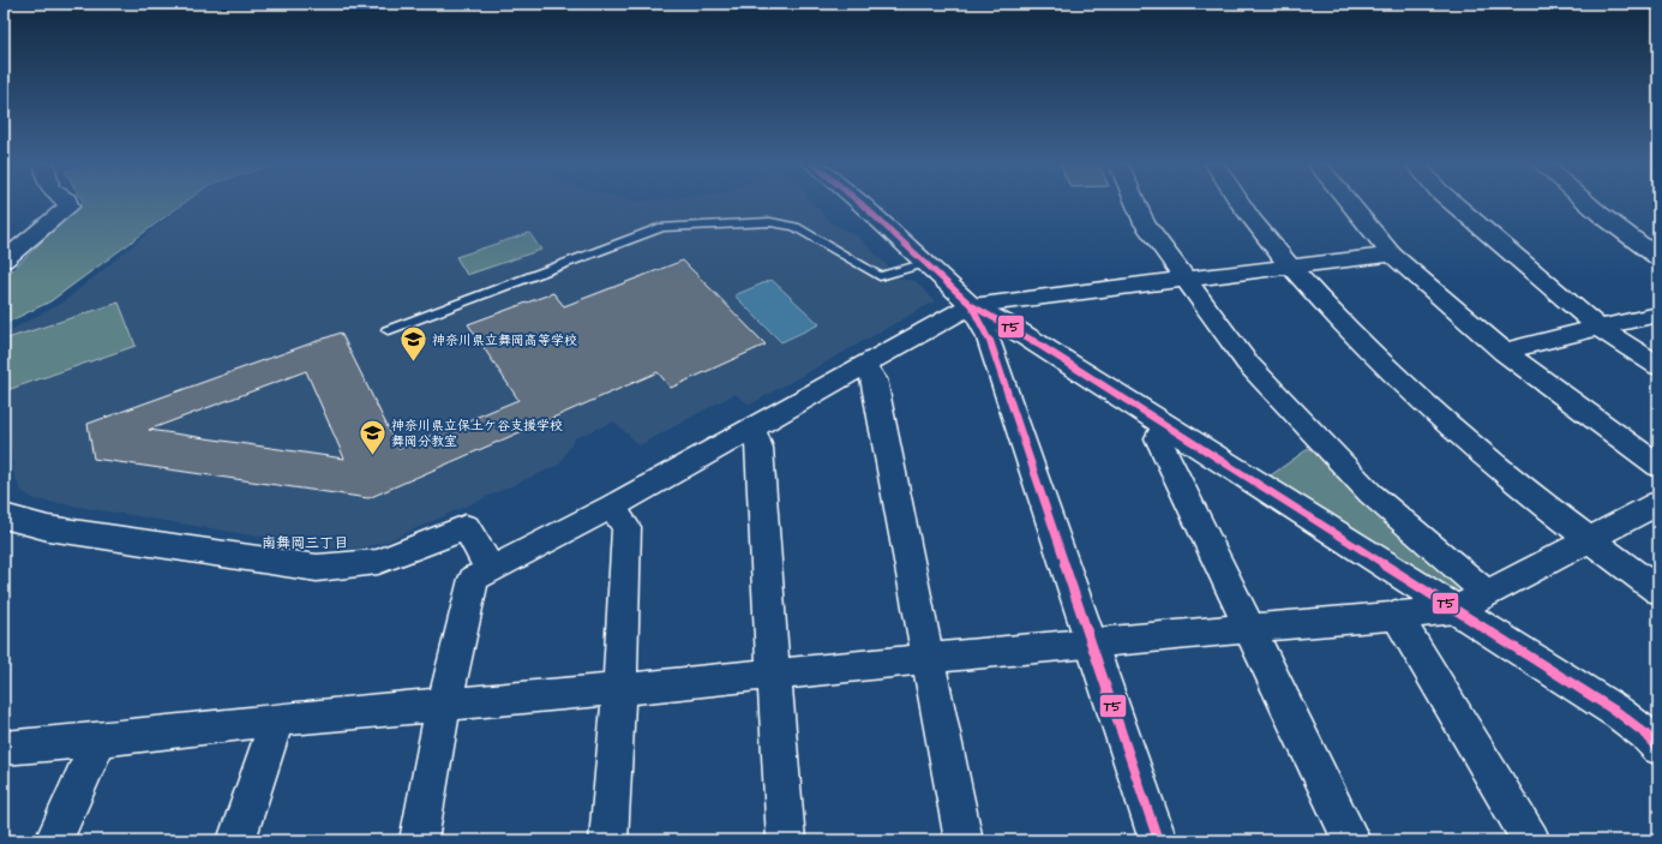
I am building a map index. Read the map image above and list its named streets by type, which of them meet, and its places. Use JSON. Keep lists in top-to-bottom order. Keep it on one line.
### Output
{"districts":["南舞岡三丁目"],"places":{"school or university":["神奈川県立舞岡高等学校","神奈川県立保土ケ谷支援学校 舞岡分教室"]},"lines":["transit line T5"]}
